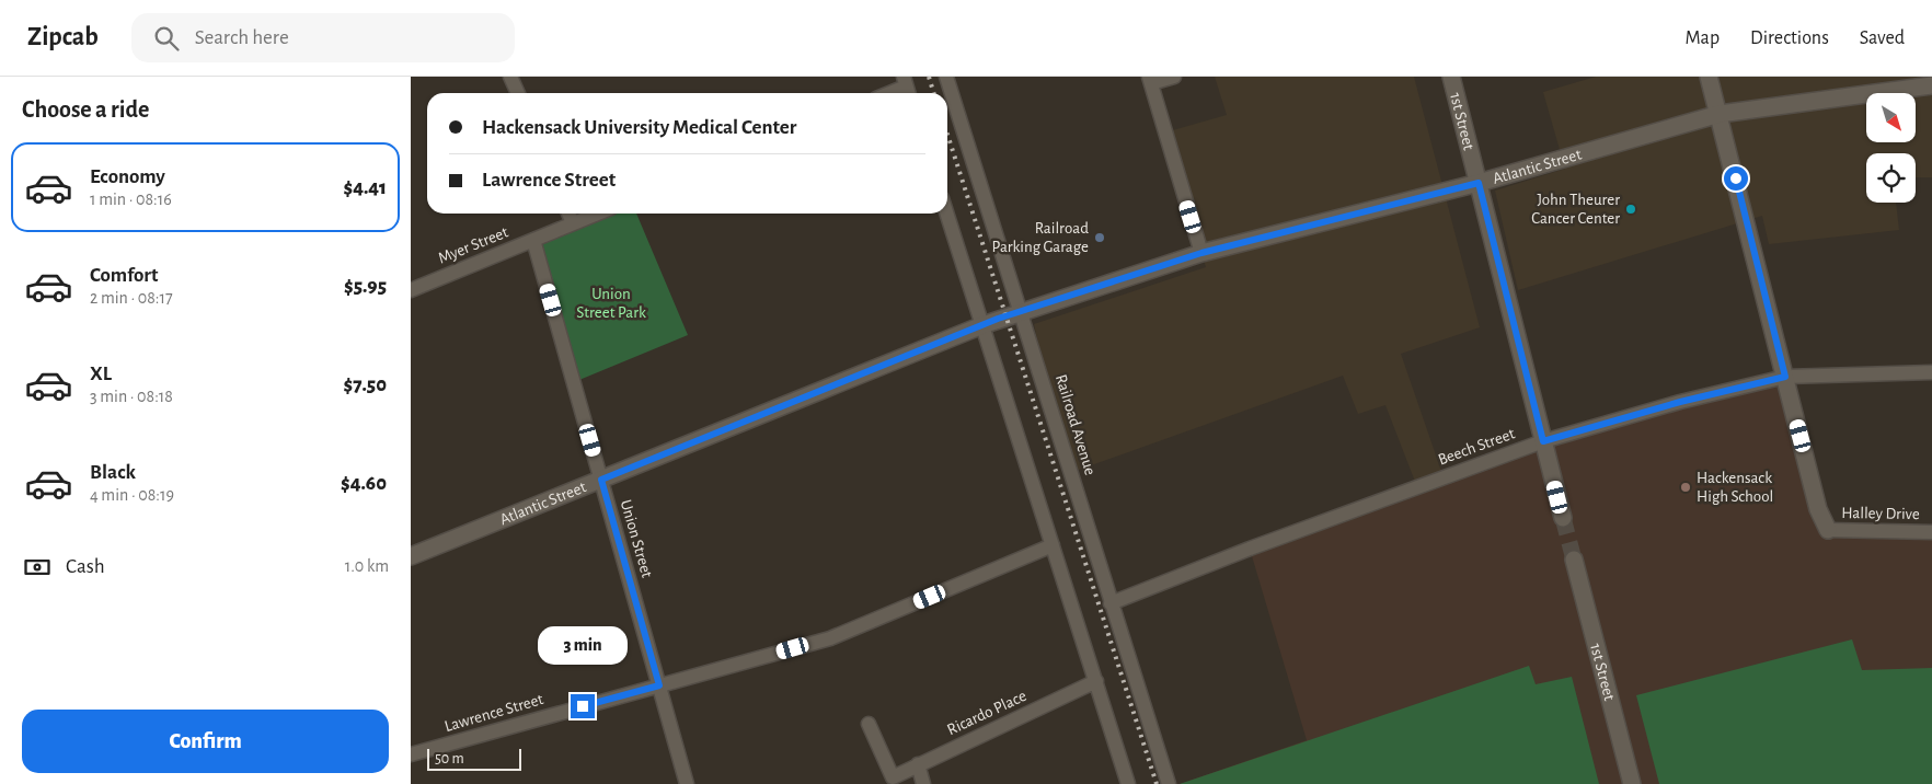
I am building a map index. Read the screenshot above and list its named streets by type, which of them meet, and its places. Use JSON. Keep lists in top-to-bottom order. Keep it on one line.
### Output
{"streets":{"street":["1st Street","Atlantic Street","Myer Street","Railroad Avenue","Beech Street","Halley Drive","Union Street","Lawrence Street","Ricardo Place"]},"crossings":[["1st Street","Atlantic Street"],["1st Street","Beech Street"],["Atlantic Street","Railroad Avenue"],["Atlantic Street","Union Street"],["Myer Street","Union Street"],["Railroad Avenue","Beech Street"],["Union Street","Lawrence Street"]],"parks":["Union Street Park"],"places":["John Theurer Cancer Center","Railroad Parking Garage","Hackensack High School"],"scale_bar":"50 m","north":"bottom right","page":{"header":"Zipcab","search":"Search here","nav":["Map","Directions","Saved"],"heading":"Choose a ride","banner":["Hackensack University Medical Center","Lawrence Street"],"list":[{"name":"Economy","note":"1 min · 08:16","value":"$4.41"},{"name":"Comfort","note":"2 min · 08:17","value":"$5.95"},{"name":"XL","note":"3 min · 08:18","value":"$7.50"},{"name":"Black","note":"4 min · 08:19","value":"$4.60"}],"pay":["Cash","1.0 km"],"bubble":"3 min","buttons":"Confirm","scale":"50 m"}}
